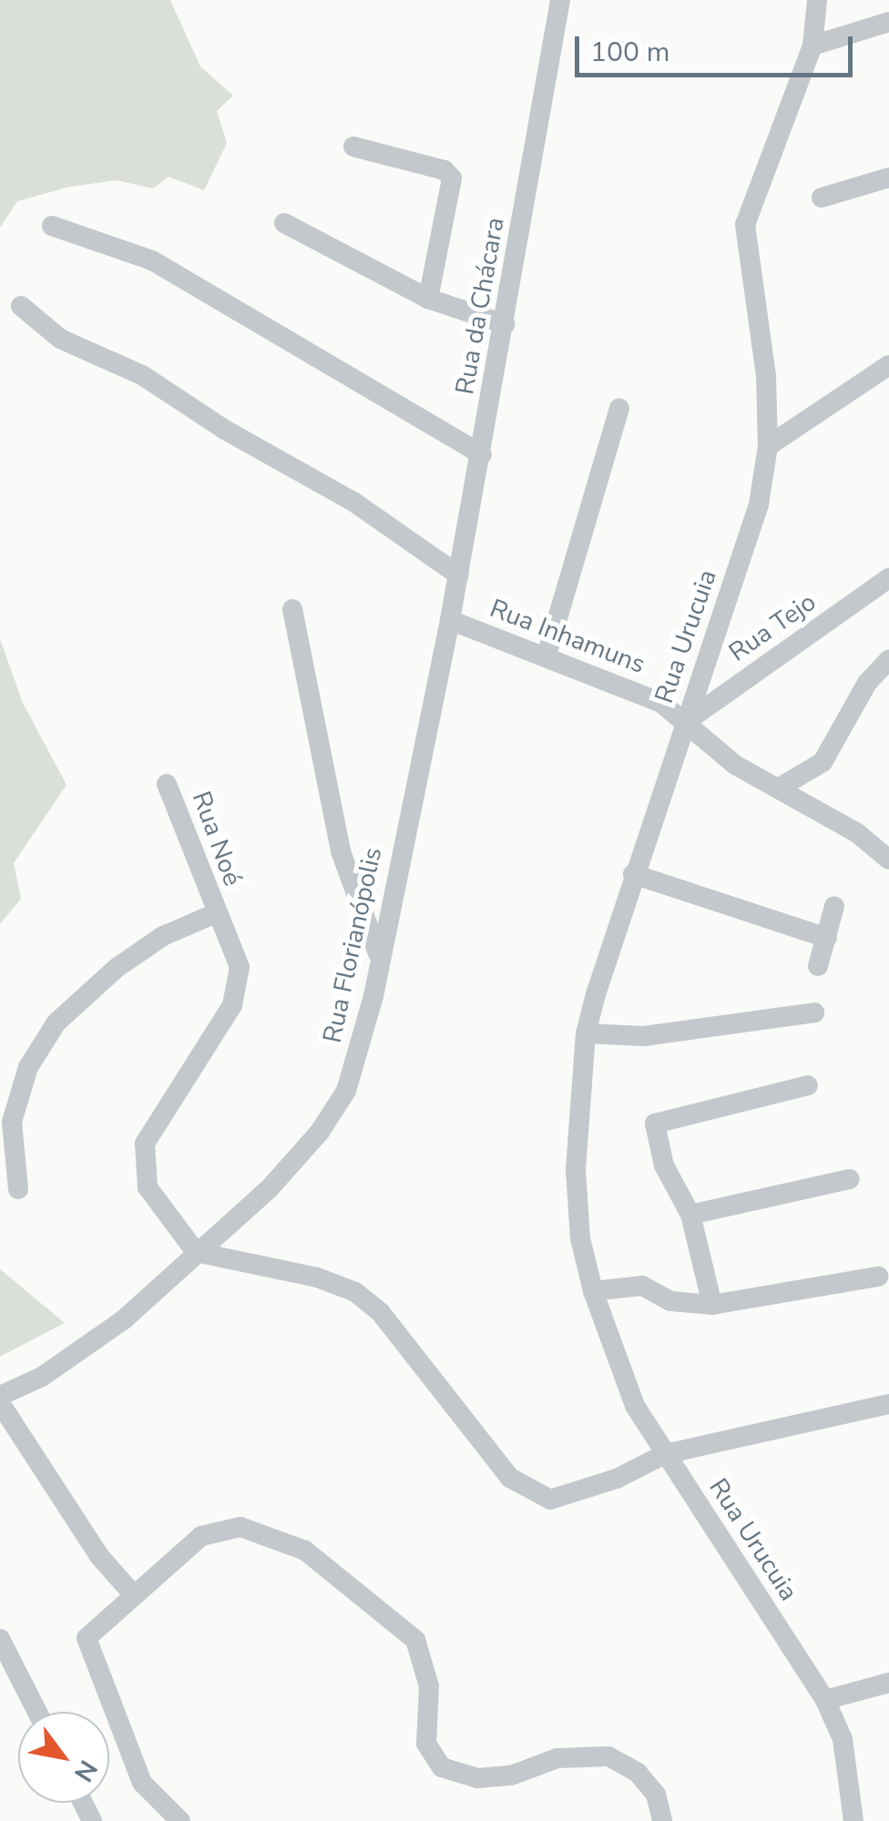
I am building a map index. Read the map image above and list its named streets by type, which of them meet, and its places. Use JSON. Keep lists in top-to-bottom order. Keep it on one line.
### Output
{"streets":{"street":["Rua da Chácara","Rua Tejo","Rua Inhamuns","Rua Urucuia","Rua Noé","Rua Florianópolis"]},"crossings":[["Rua da Chácara","Rua Inhamuns"],["Rua da Chácara","Rua Florianópolis"],["Rua Tejo","Rua Inhamuns"],["Rua Tejo","Rua Urucuia"],["Rua Inhamuns","Rua Urucuia"],["Rua Inhamuns","Rua Florianópolis"],["Rua Noé","Rua Florianópolis"]],"scale_bar":"100 m","north":"bottom right"}
